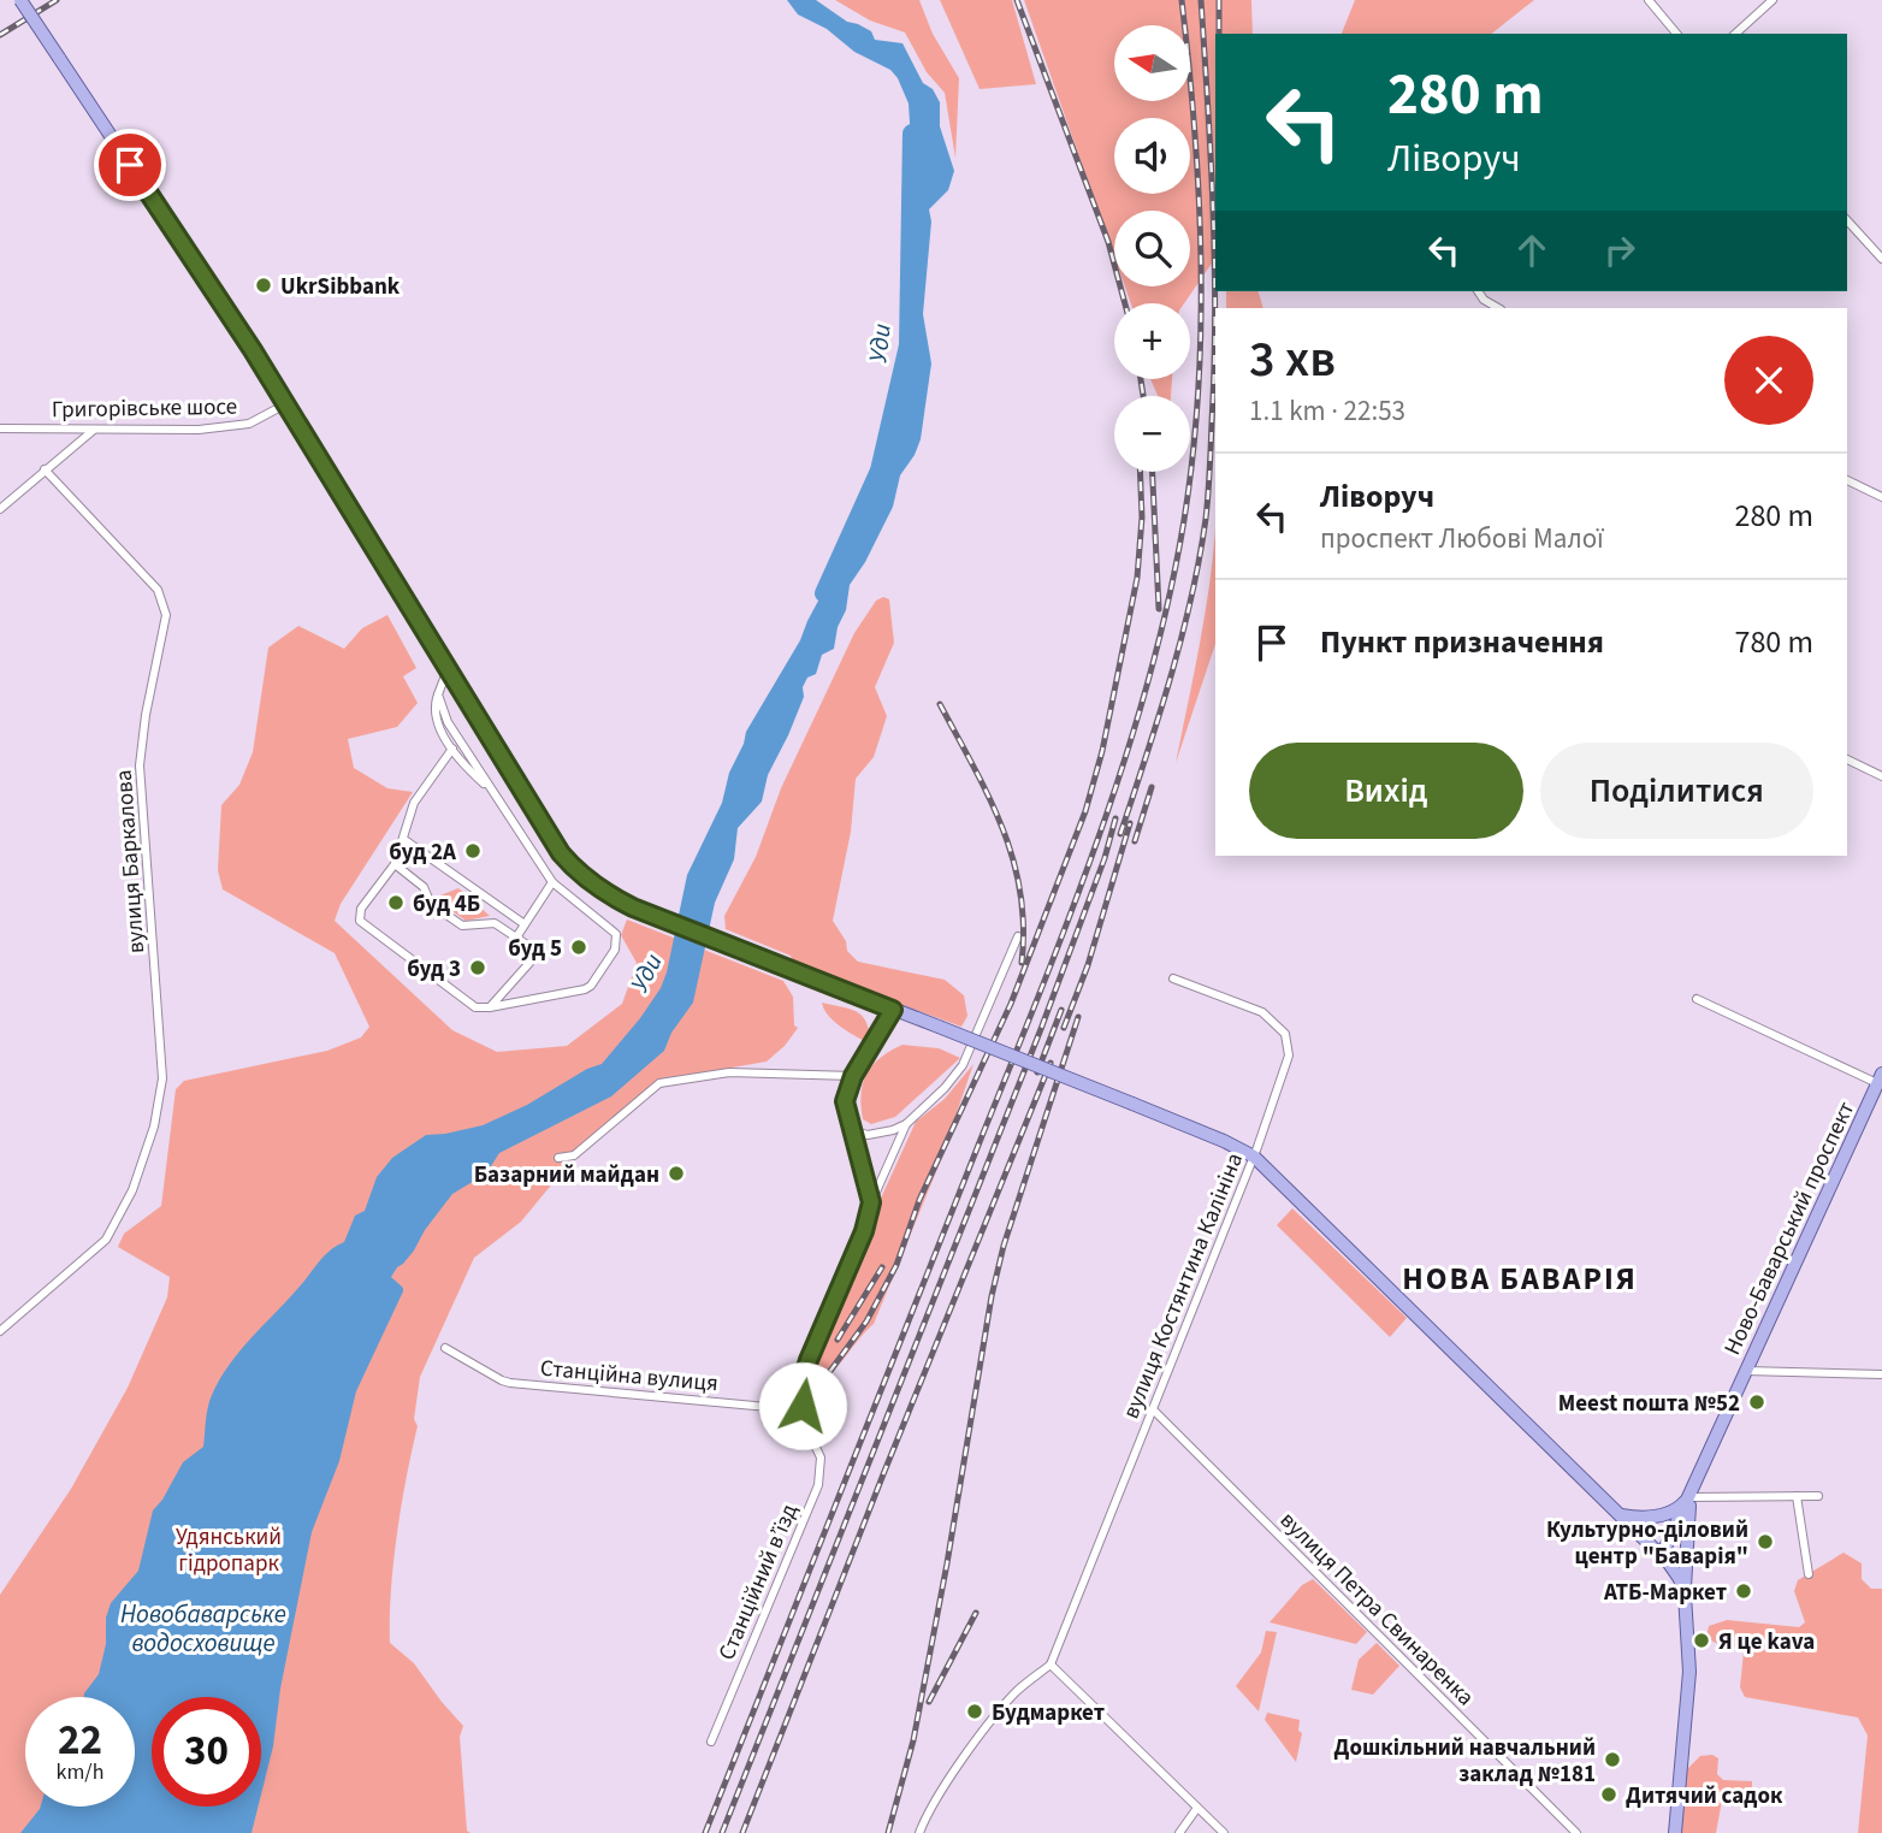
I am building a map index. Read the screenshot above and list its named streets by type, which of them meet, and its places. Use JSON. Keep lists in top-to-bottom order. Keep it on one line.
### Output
{"streets":{"main road":["Ново-Баварський проспект"],"street":["Григорівське шосе","вулиця Баркалова","вулиця Костянтина Калініна","Станційна вулиця","Станційний в’їзд","вулиця Петра Свинаренка"]},"crossings":[["вулиця Костянтина Калініна","вулиця Петра Свинаренка"]],"districts":["НОВА БАВАРІЯ"],"water":["Уди","Новобаварське водосховище"],"parks":["Удянський гідропарк"],"places":["UkrSibbank","буд 2А","буд 4Б","буд 5","буд 3","Базарний майдан","Meest пошта №52","Культурно-діловий центр \"Баварія\"","АТБ-Маркет","Я це kava","Будмаркет","Дошкільний навчальний заклад №181","Дитячий садок"],"north":"left","page":{"map_buttons":["+","−"],"turn":["280 m","Ліворуч"],"heading":["3 хв","1.1 km · 22:53"],"list":[{"name":"Ліворуч","note":"проспект Любові Малої","value":"280 m"},{"name":"Пункт призначення","value":"780 m"}],"buttons":["Вихід","Поділитися"],"speed":"22 km/h","limit":"30"}}
